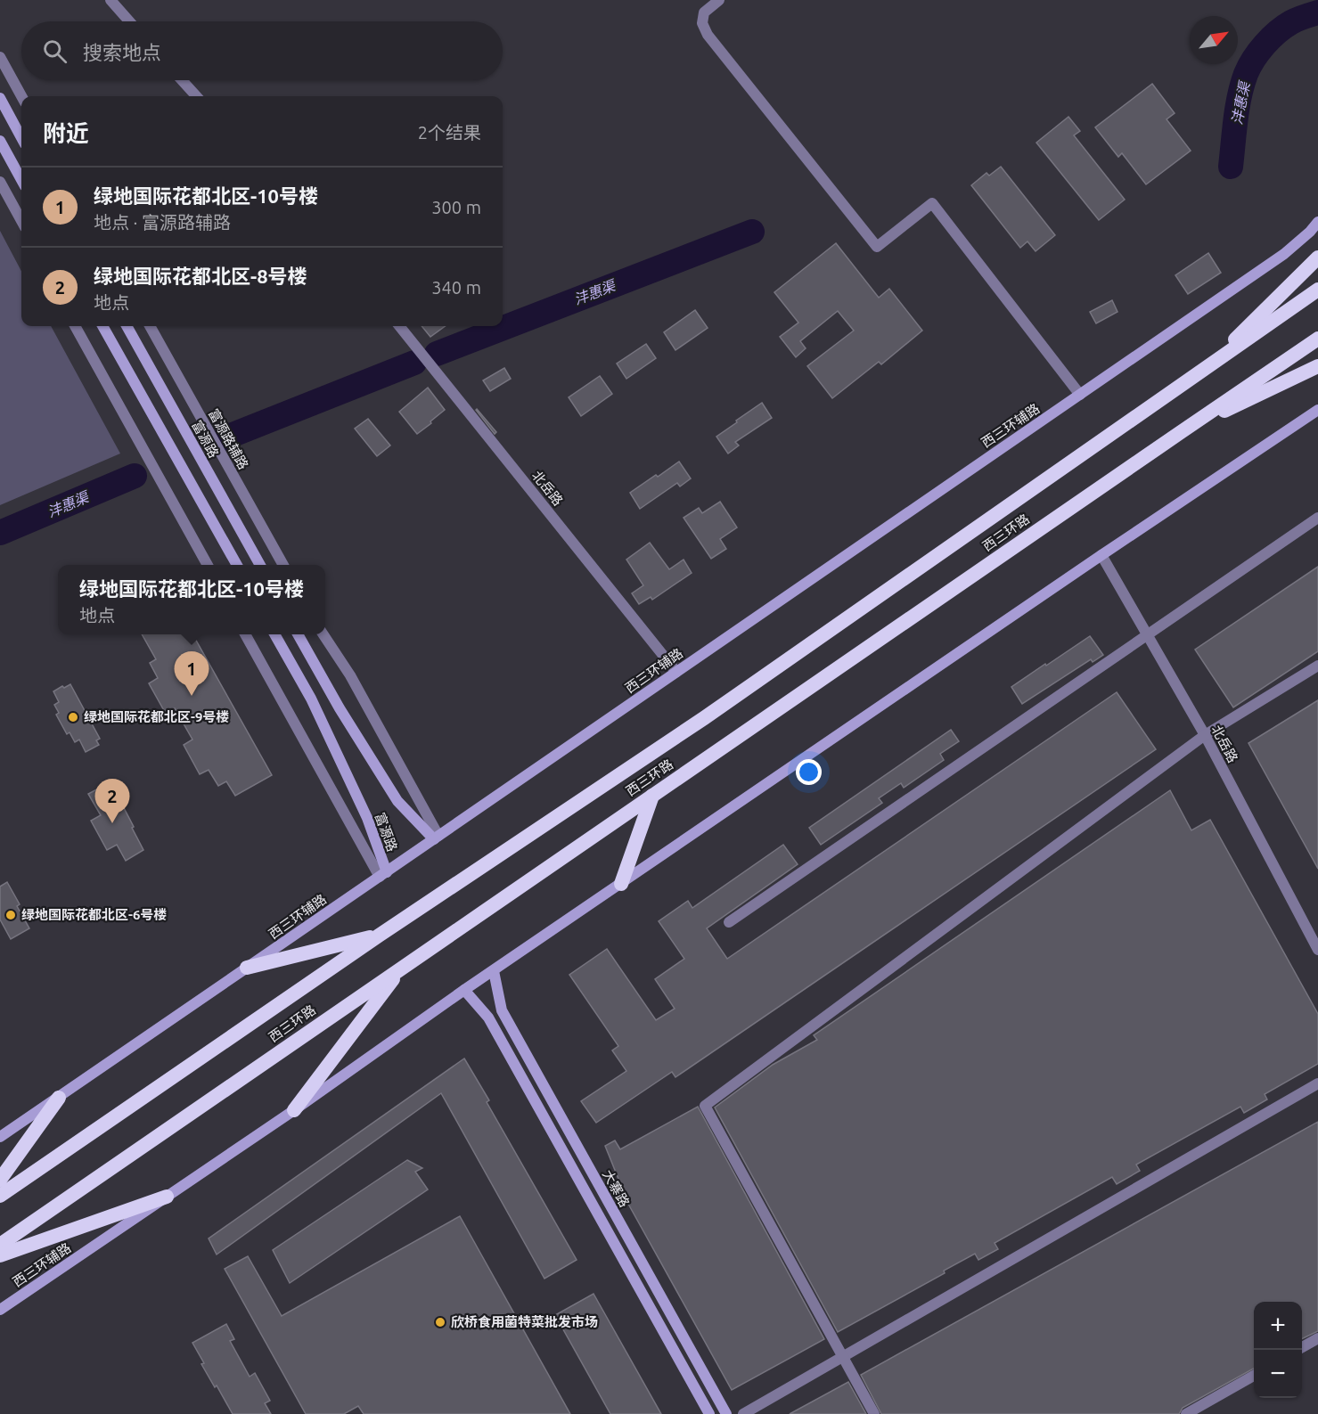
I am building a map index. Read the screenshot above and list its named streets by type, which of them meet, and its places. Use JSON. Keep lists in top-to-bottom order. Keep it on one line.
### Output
{"streets":{"highway":["西三环路"],"main road":["西三环辅路","富源路","大寨路"],"street":["富源路辅路","北岳路"]},"crossings":[["西三环辅路","富源路"],["西三环辅路","北岳路"],["西三环辅路","大寨路"]],"water":["沣惠渠"],"places":["绿地国际花都北区-9号楼","绿地国际花都北区-6号楼","欣桥食用菌特菜批发市场"],"north":"top right","page":{"search":"搜索地点","heading":["附近","2个结果"],"list":[{"mark":"1","name":"绿地国际花都北区-10号楼","note":"地点 · 富源路辅路","value":"300 m"},{"mark":"2","name":"绿地国际花都北区-8号楼","note":"地点","value":"340 m"}],"popup":["绿地国际花都北区-10号楼","地点"],"pins":["1","2"],"map_buttons":["+","−"]}}
